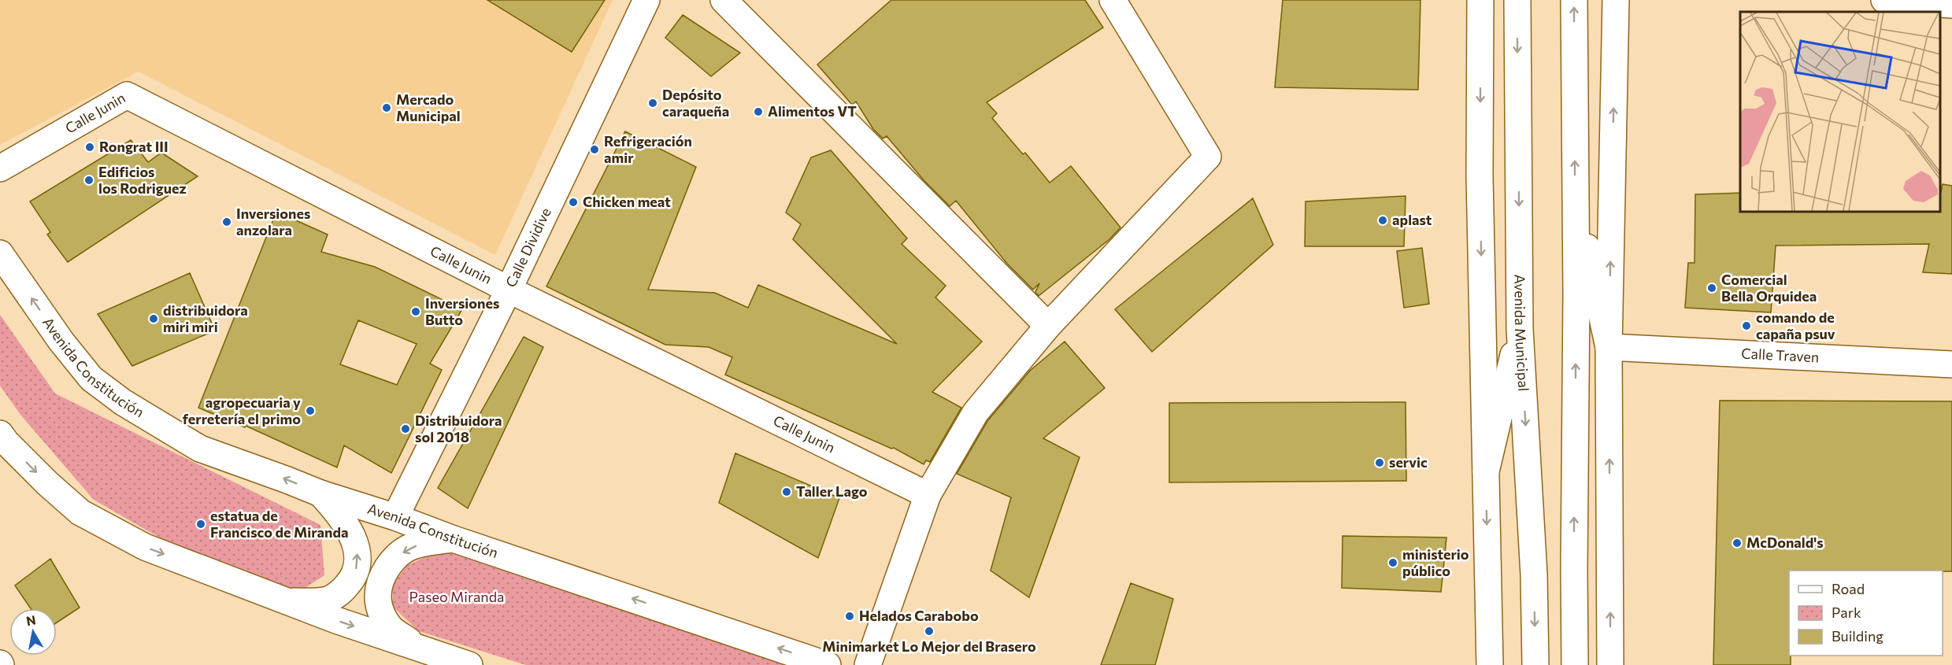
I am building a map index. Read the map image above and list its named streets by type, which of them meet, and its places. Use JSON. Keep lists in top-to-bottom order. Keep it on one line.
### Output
{"streets":{"main road":["Calle Junin","Calle Dividive","Avenida Municipal","Calle Traven","Avenida Constitución"]},"crossings":[["Calle Junin","Calle Dividive"],["Calle Dividive","Avenida Constitución"]],"parks":["Paseo Miranda"],"places":["Depósito caraqueña","Mercado Municipal","Alimentos VT","Rongrat III","Refrigeración amir","Edificios los Rodriguez","Chicken meat","aplast","Inversiones anzolara","Comercial Bella Orquidea","Inversiones Butto","distribuidora miri miri","comando de capaña psuv","agropecuaria y ferretería el primo","Distribuidora sol 2018","servic","Taller Lago","estatua de Francisco de Miranda","McDonald's","ministerio público","Helados Carabobo","Minimarket Lo Mejor del Brasero"],"legend":["Road","Park","Building"],"north":"top"}
